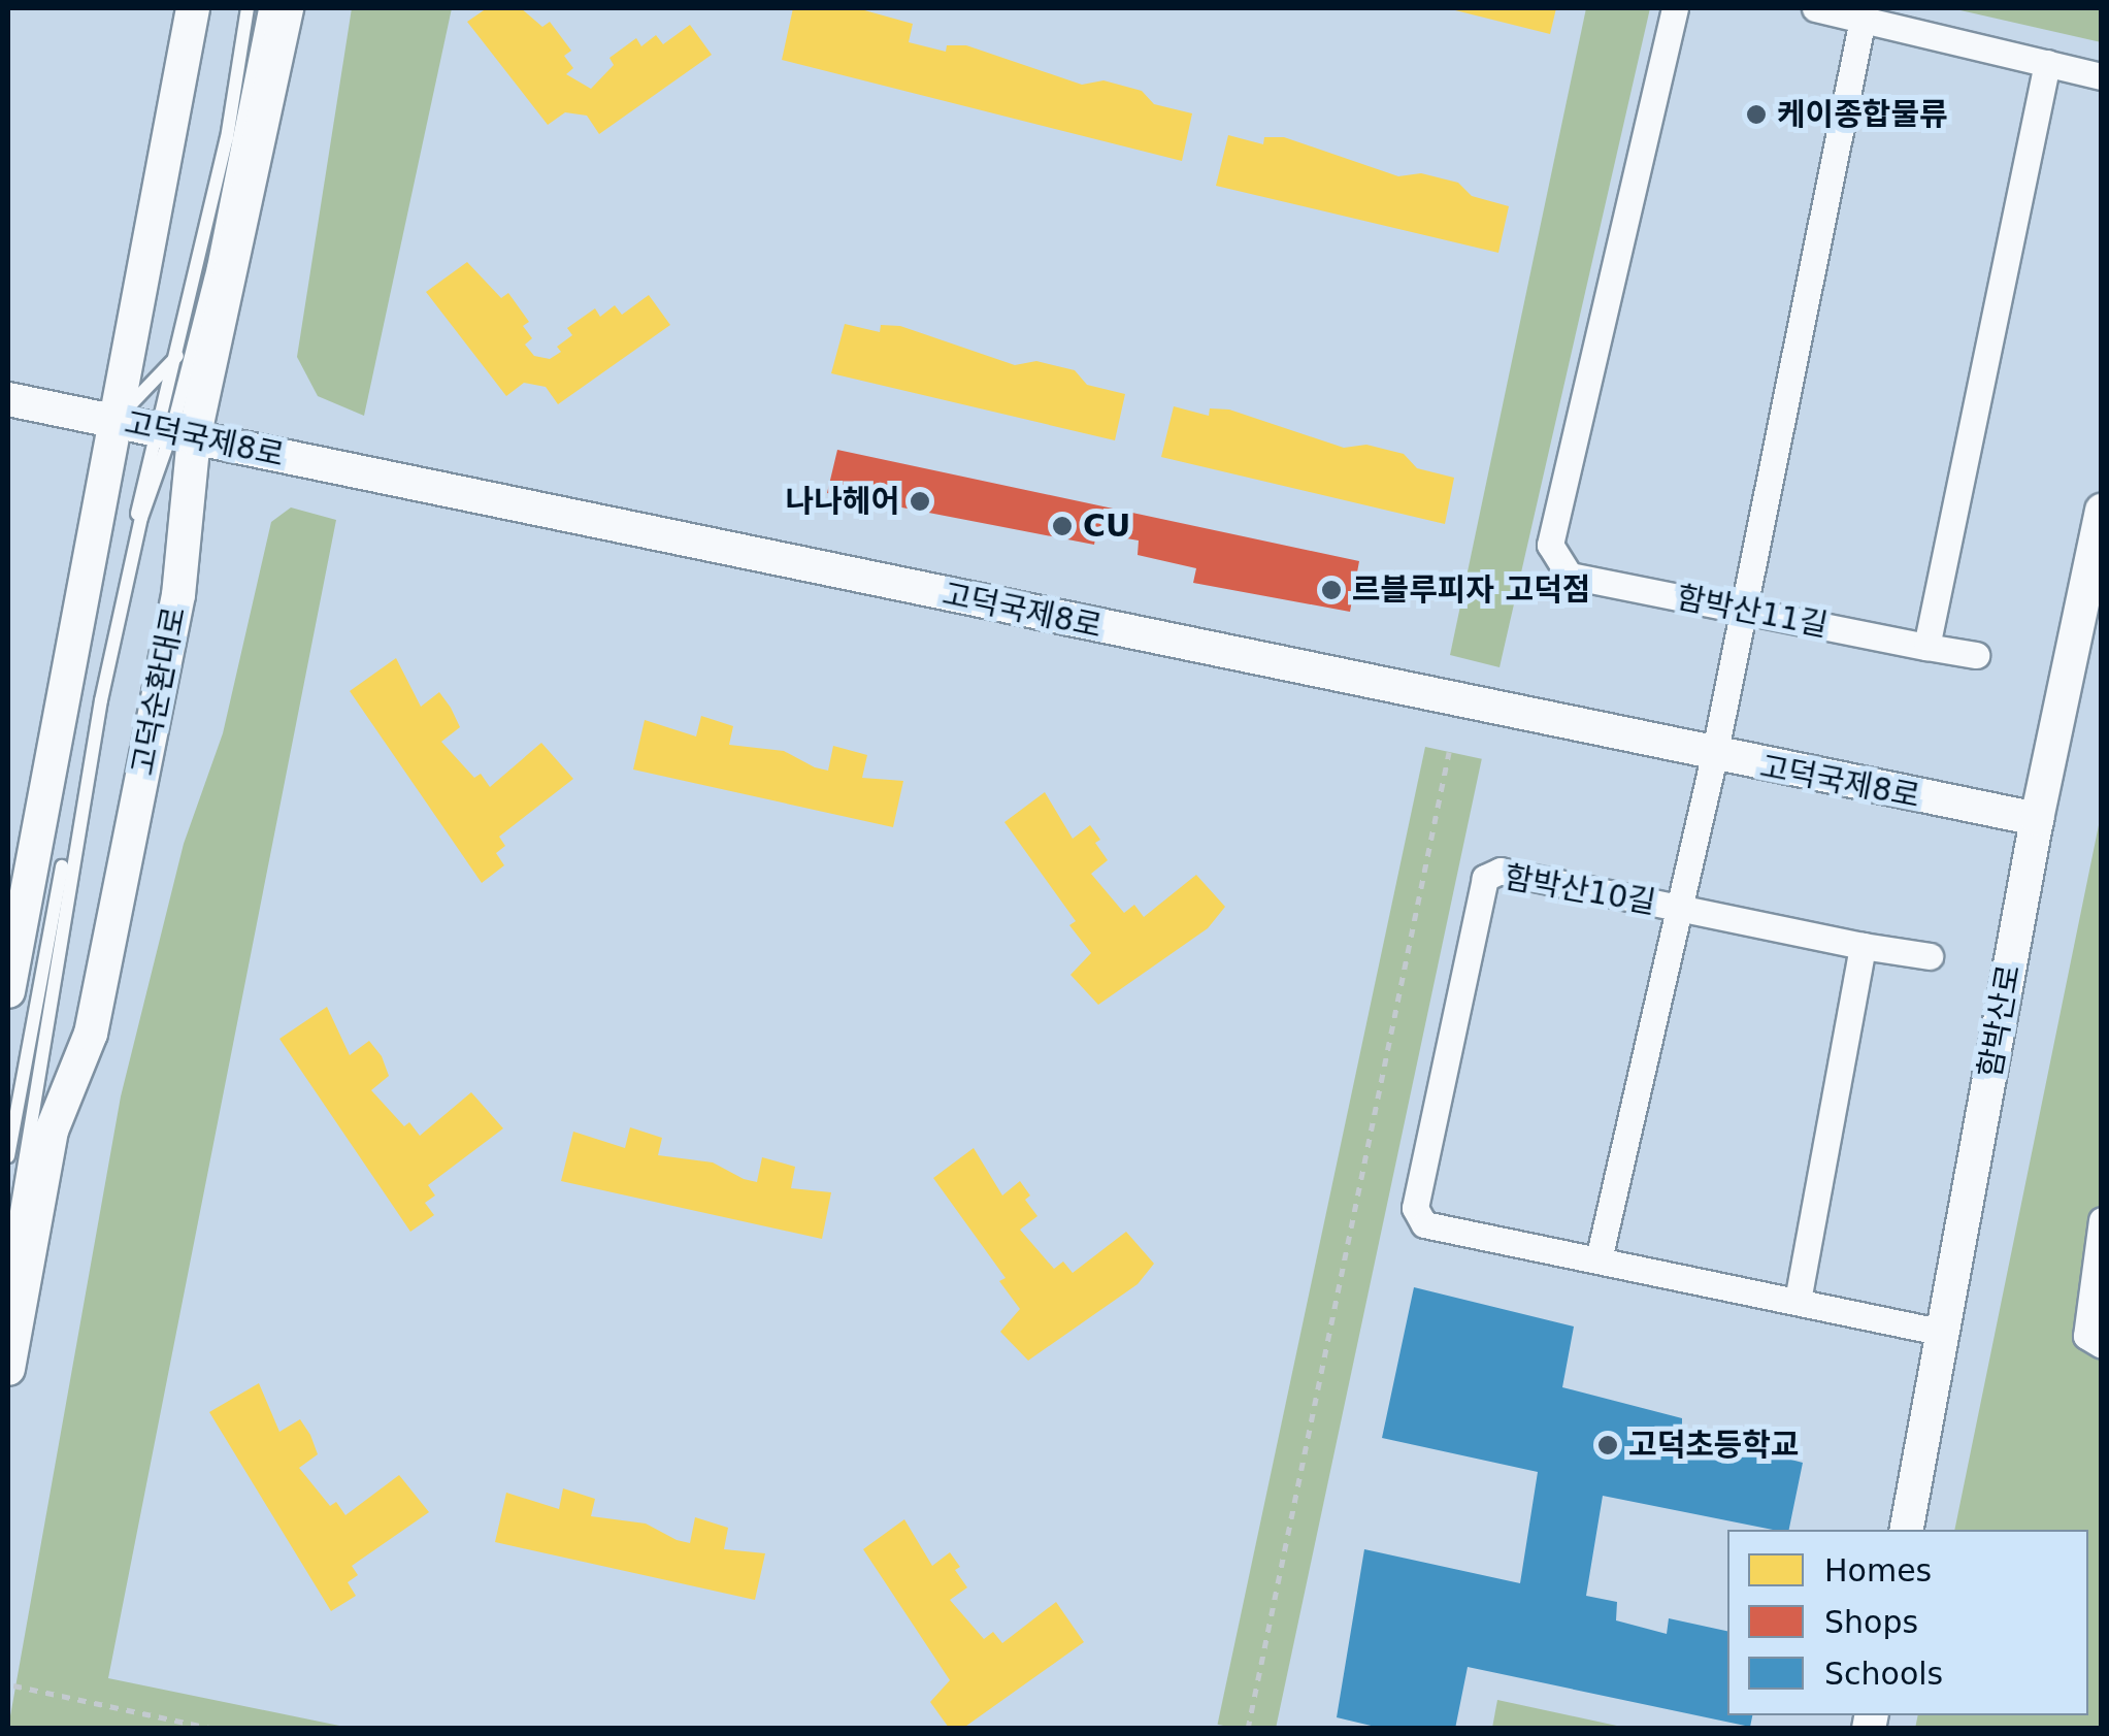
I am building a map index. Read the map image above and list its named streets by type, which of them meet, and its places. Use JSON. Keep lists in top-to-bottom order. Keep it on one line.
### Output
{"streets":{"street":["고덕국제8로","함박산11길","고덕순환대로","함박산10길","함박산로"]},"crossings":[["고덕국제8로","고덕순환대로"],["고덕국제8로","함박산로"],["함박산10길","함박산로"]],"places":["케이종합물류","나나헤어","CU","르블루피자 고덕점","고덕초등학교"],"legend":["Homes","Shops","Schools"]}
